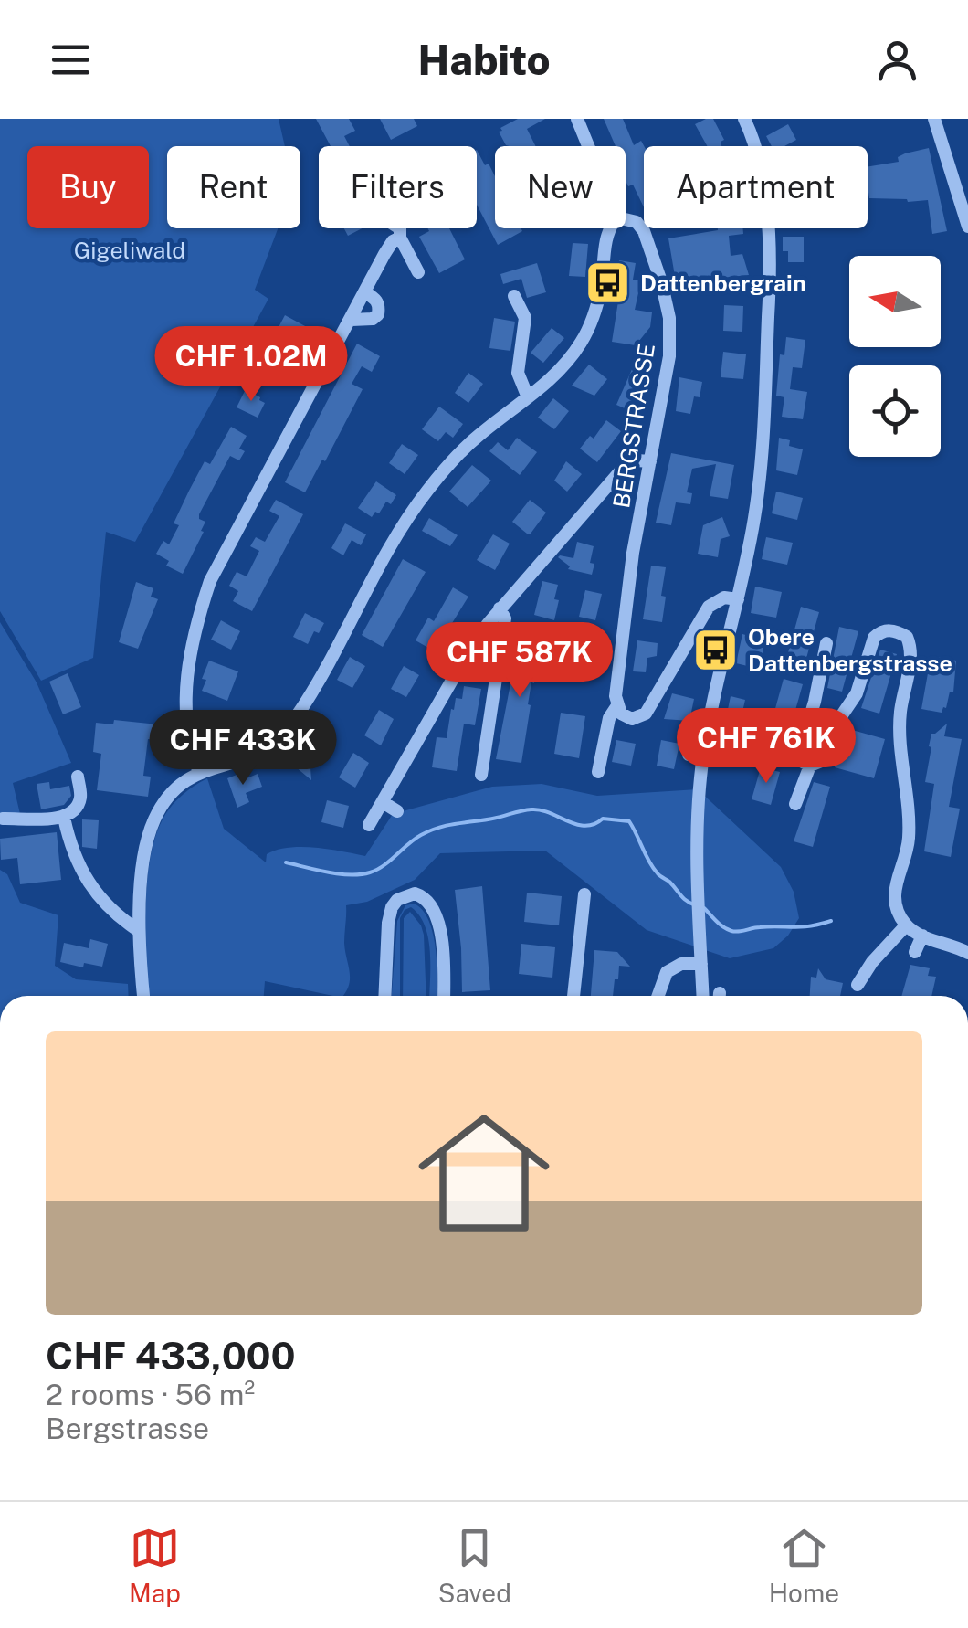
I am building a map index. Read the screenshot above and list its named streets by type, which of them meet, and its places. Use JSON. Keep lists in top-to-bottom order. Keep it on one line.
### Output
{"streets":{"street":["BERGSTRASSE"]},"parks":["Gigeliwald"],"places":{"bus stop":["Dattenbergrain","Obere Dattenbergstrasse"]},"north":"left","page":{"header":"Habito","chip":["Buy","Rent","Filters","New","Apartment"],"price":["CHF 1.02M","CHF 587K","CHF 761K","CHF 433K"],"list":[{"name":"CHF 433,000","note":"2 rooms · 56 m² · Bergstrasse"}],"tabs":["Map","Saved","Home"]}}
